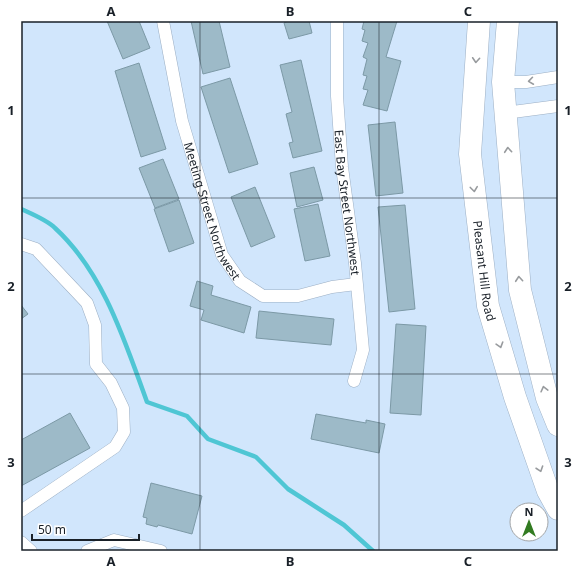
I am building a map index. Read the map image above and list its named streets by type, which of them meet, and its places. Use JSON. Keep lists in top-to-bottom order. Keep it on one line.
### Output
{"streets":{"highway":["Pleasant Hill Road"],"street":["East Bay Street Northwest","Meeting Street Northwest"]},"crossings":[["East Bay Street Northwest","Meeting Street Northwest"]],"scale_bar":"50 m","north":"top","grid":{"columns":["A","B","C"],"rows":["1","2","3"]}}
